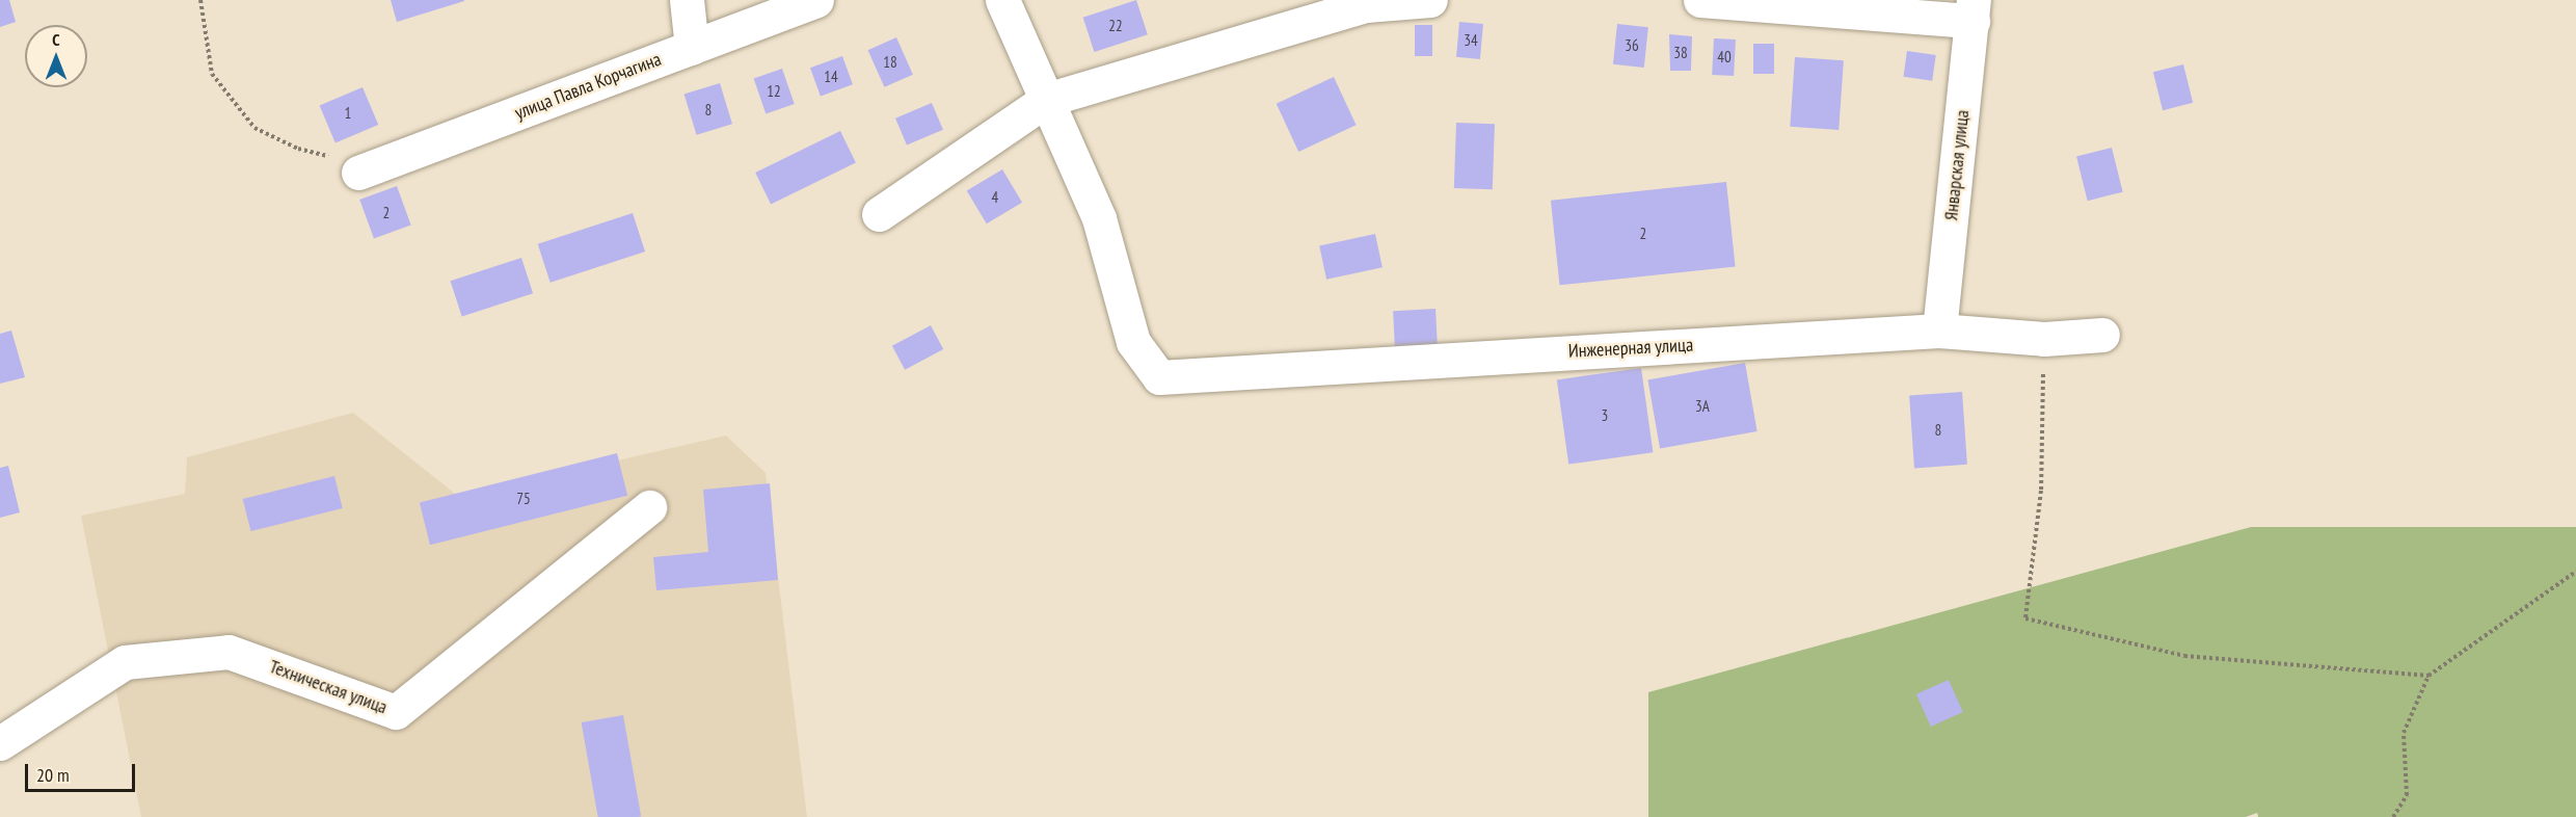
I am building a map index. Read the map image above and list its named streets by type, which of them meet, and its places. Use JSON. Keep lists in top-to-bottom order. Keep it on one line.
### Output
{"streets":{"street":["улица Павла Корчагина","Январская улица","Инженерная улица","Техническая улица"]},"crossings":[["Январская улица","Инженерная улица"]],"house_numbers":["22","34","36","38","40","18","14","12","8","1","4","2","2","3А","3","8","75"],"scale_bar":"20 m","north":"top"}
